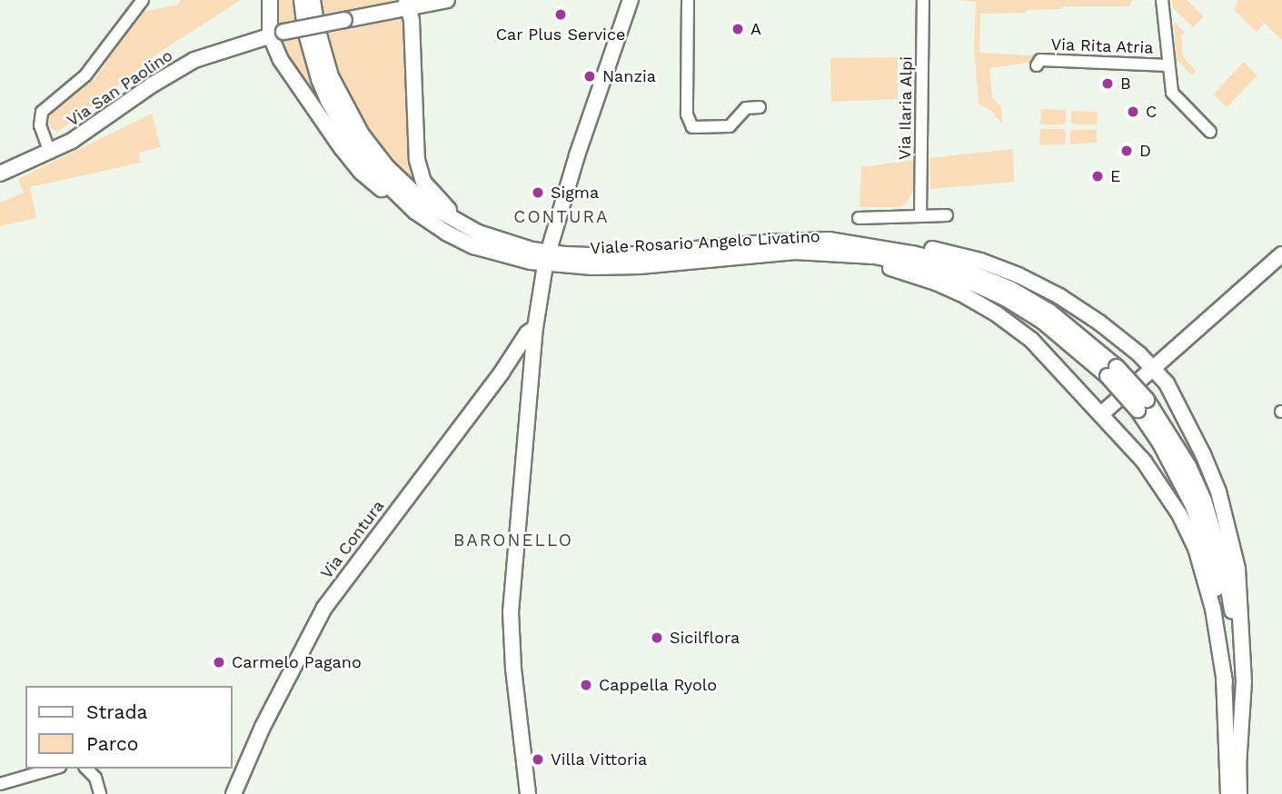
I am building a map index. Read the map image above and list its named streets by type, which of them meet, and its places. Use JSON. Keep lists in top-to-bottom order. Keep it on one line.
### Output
{"streets":{"street":["Via Rita Atria","Via San Paolino","Via Ilaria Alpi","Viale Rosario Angelo Livatino","Via Contura"]},"districts":["CONTURA","BARONELLO"],"places":["Car Plus Service","A","Nanzia","B","C","D","E","Sigma","Sicilflora","Carmelo Pagano","Cappella Ryolo","Villa Vittoria"],"legend":["Strada","Parco"]}
